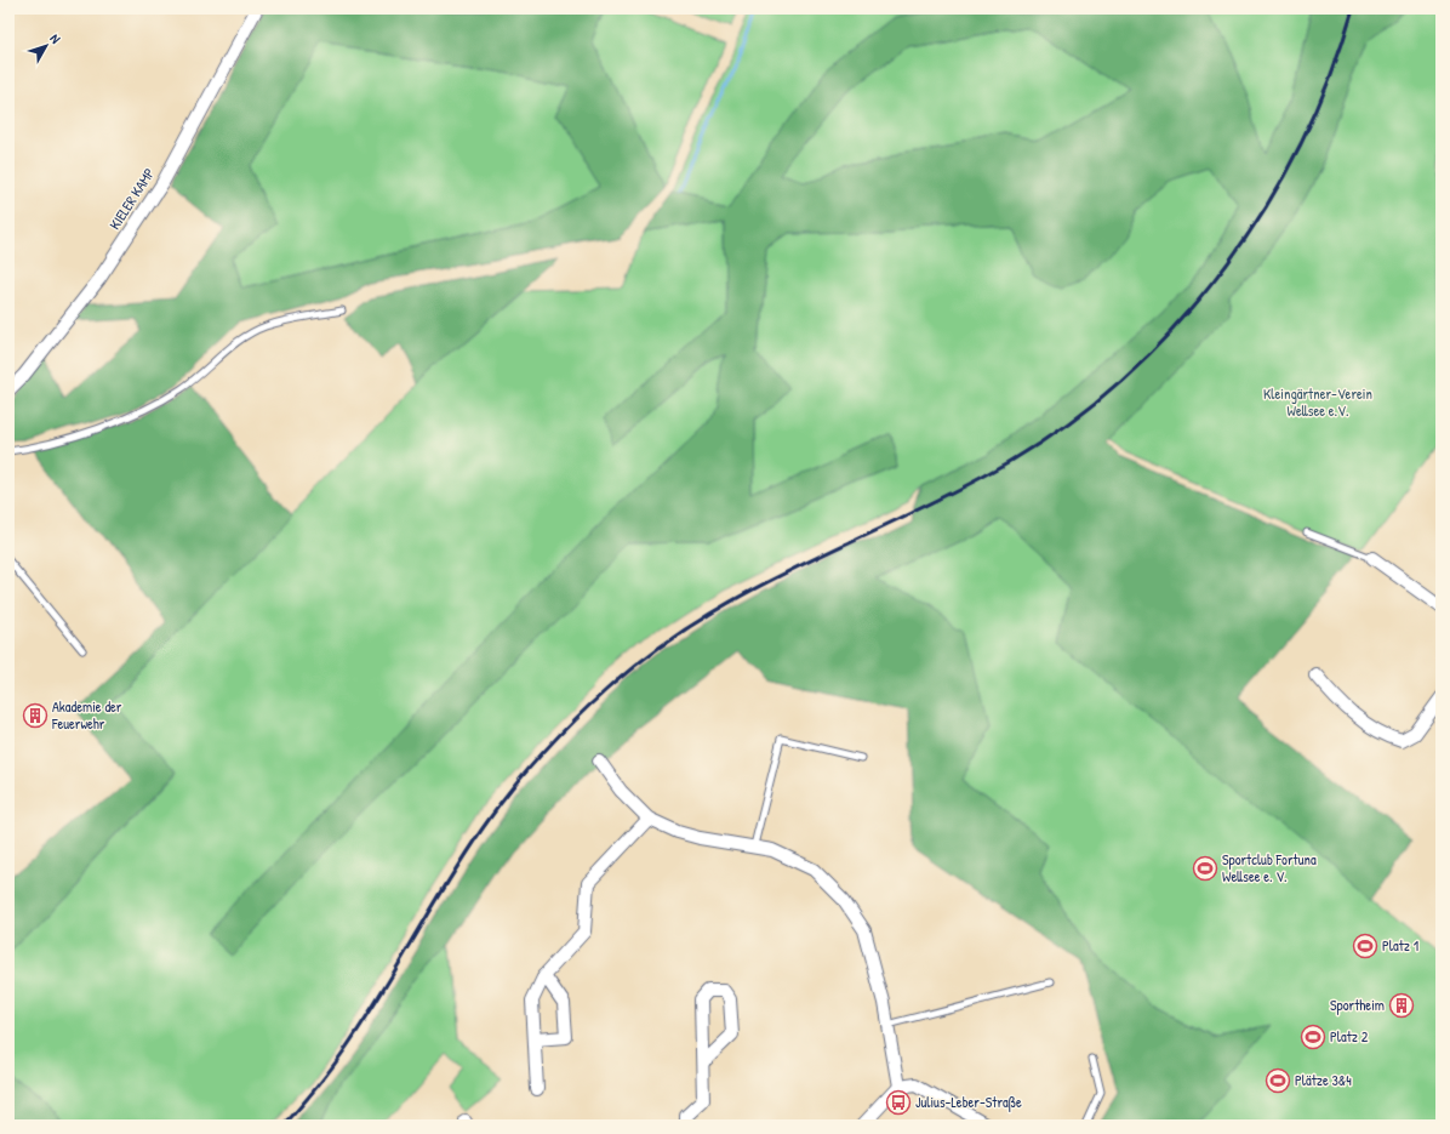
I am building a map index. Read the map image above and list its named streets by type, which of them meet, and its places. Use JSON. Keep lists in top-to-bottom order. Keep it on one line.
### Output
{"streets":{"street":["KIELER KAMP"]},"parks":["Kleingärtner-Verein Wellsee e.V."],"places":{"building":["Akademie der Feuerwehr","Sportheim"],"sports":["Sportclub Fortuna Wellsee e. V.","Platz 1","Platz 2","Plätze 3&4"],"bus stop":["Julius-Leber-Straße"]},"north":"top right"}
